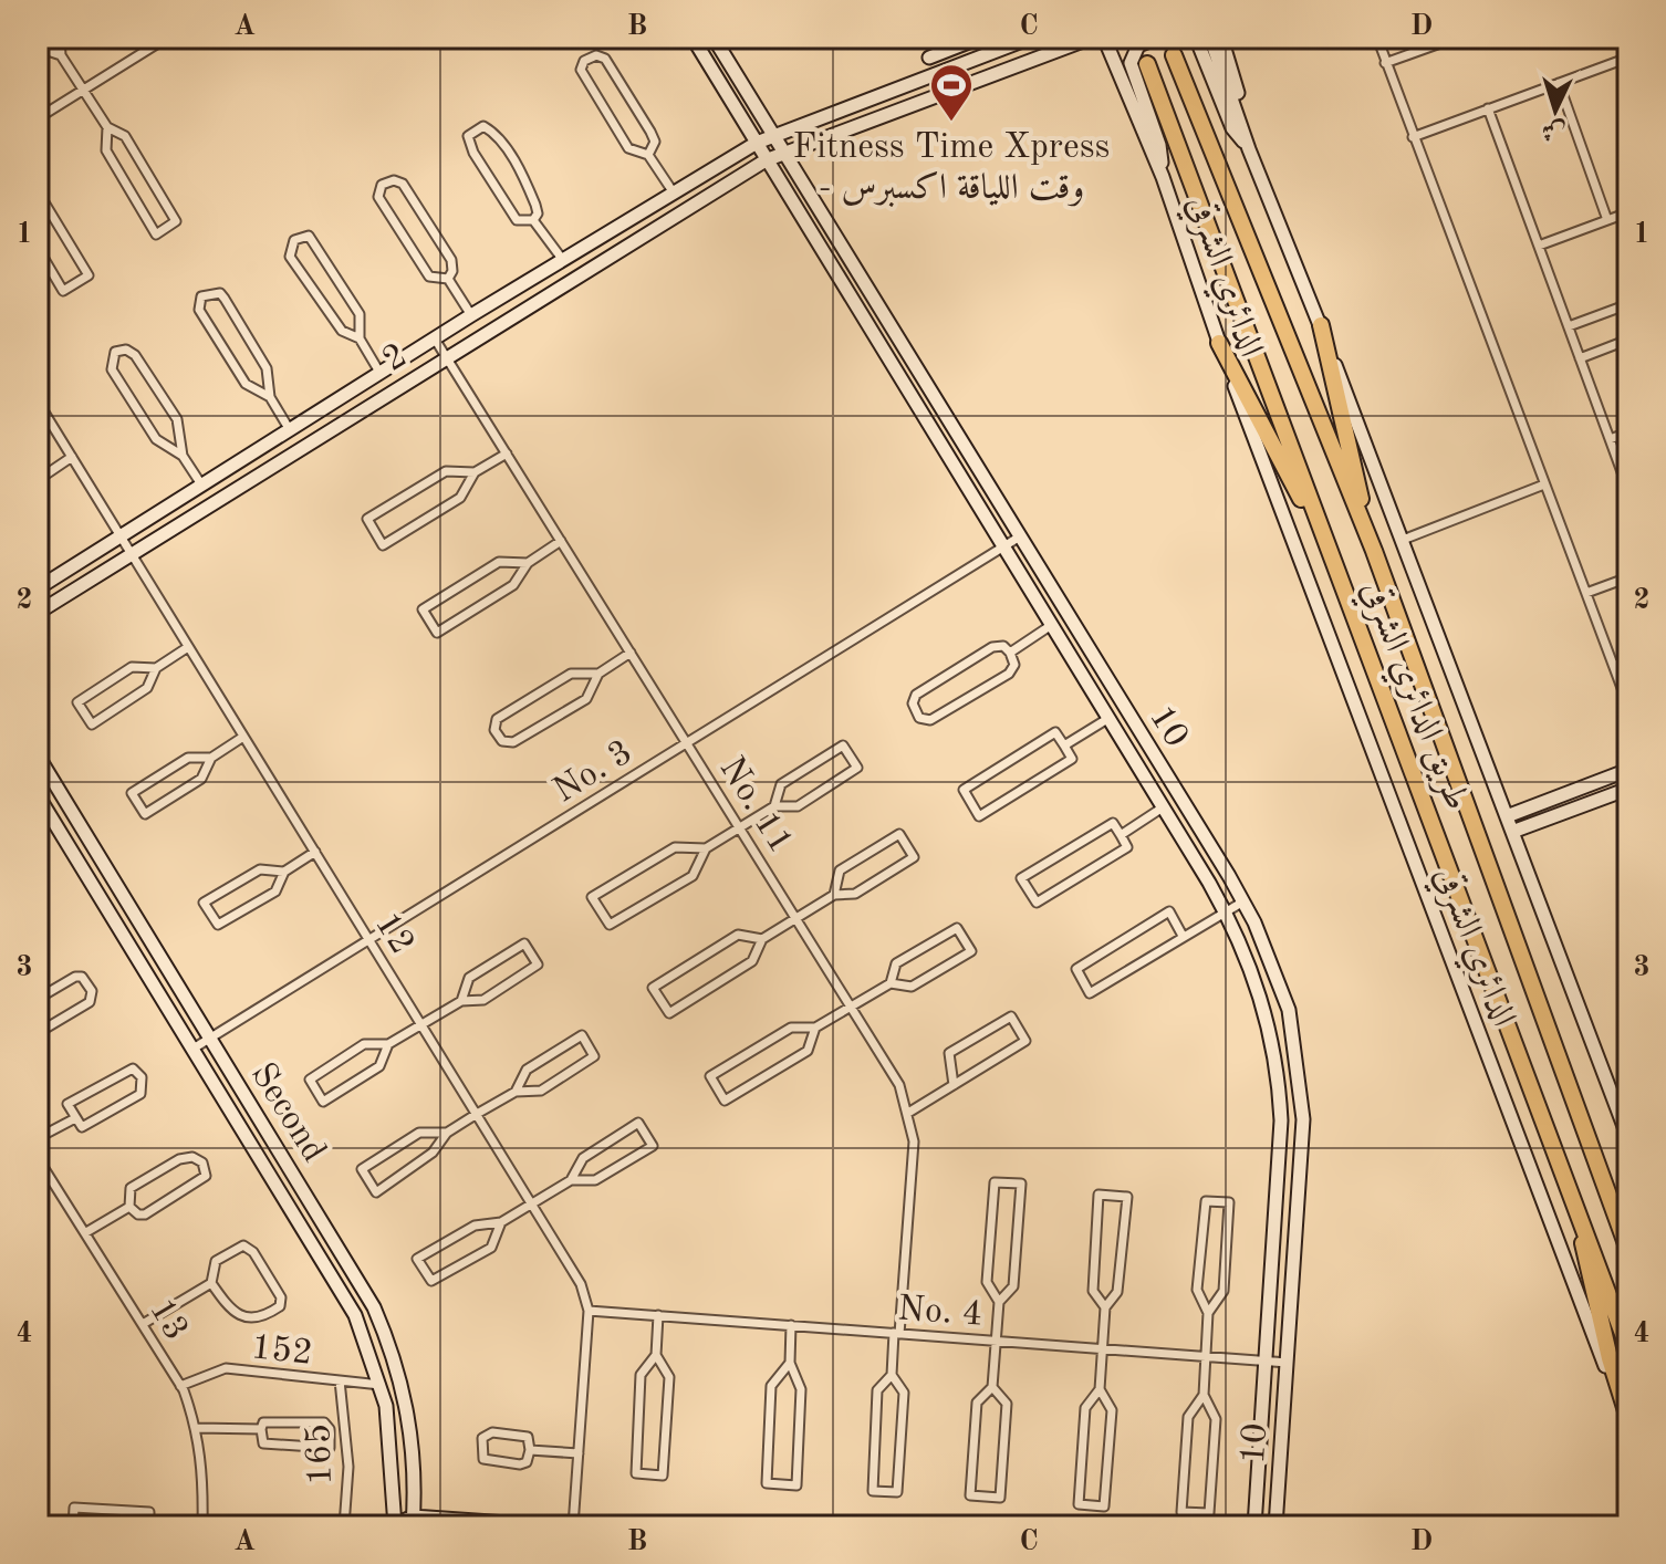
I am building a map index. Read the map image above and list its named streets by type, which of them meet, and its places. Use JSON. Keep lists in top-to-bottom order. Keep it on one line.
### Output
{"streets":{"highway":["طريق الدائري الشرقي"],"street":["الدائري الشرقي","2","10","No. 3","No. 11","12","Second","No. 4","13","152","165"]},"crossings":[["2","10"],["2","No. 11"],["2","12"],["10","No. 3"],["10","No. 4"],["No. 3","No. 11"],["No. 3","12"],["No. 3","Second"],["No. 11","No. 4"],["12","No. 4"],["Second","152"],["13","152"],["152","165"]],"places":{"sports":["Fitness Time Xpress - وقت اللياقة اكسبرس"]},"north":"bottom","grid":{"columns":["A","B","C","D"],"rows":["1","2","3","4"]}}
